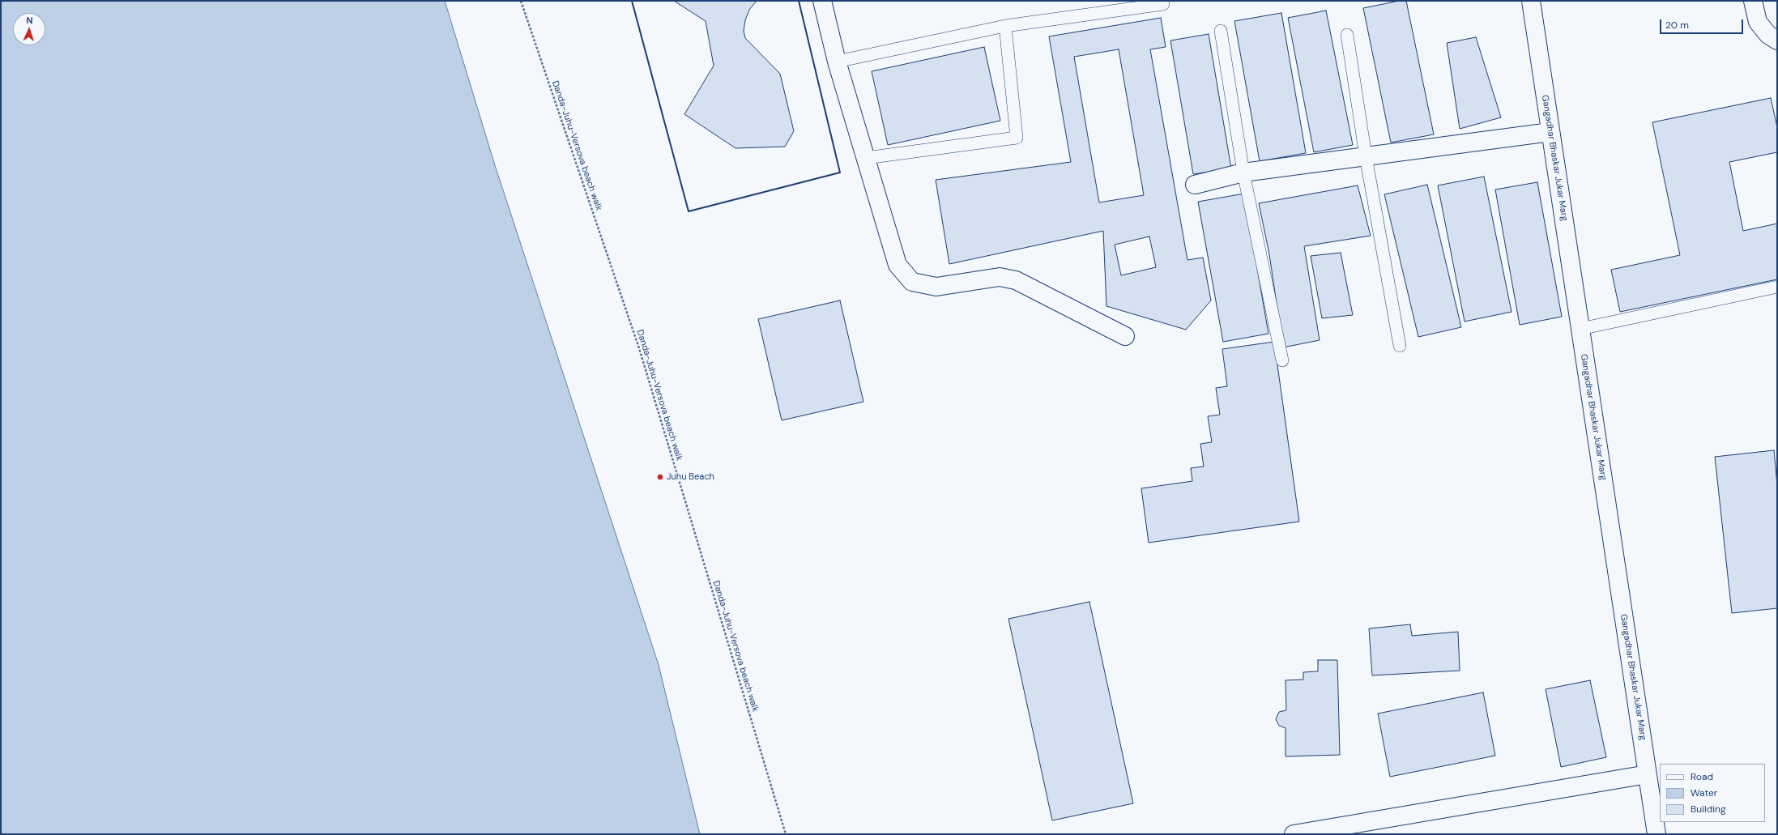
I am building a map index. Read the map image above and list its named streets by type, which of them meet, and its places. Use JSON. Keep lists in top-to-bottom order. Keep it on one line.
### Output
{"streets":{"street":["Gangadhar Bhaskar Jukar Marg"],"path":["Danda-Juhu-Versova beach walk"]},"places":["Juhu Beach"],"legend":["Road","Water","Building"],"scale_bar":"20 m","north":"top"}
